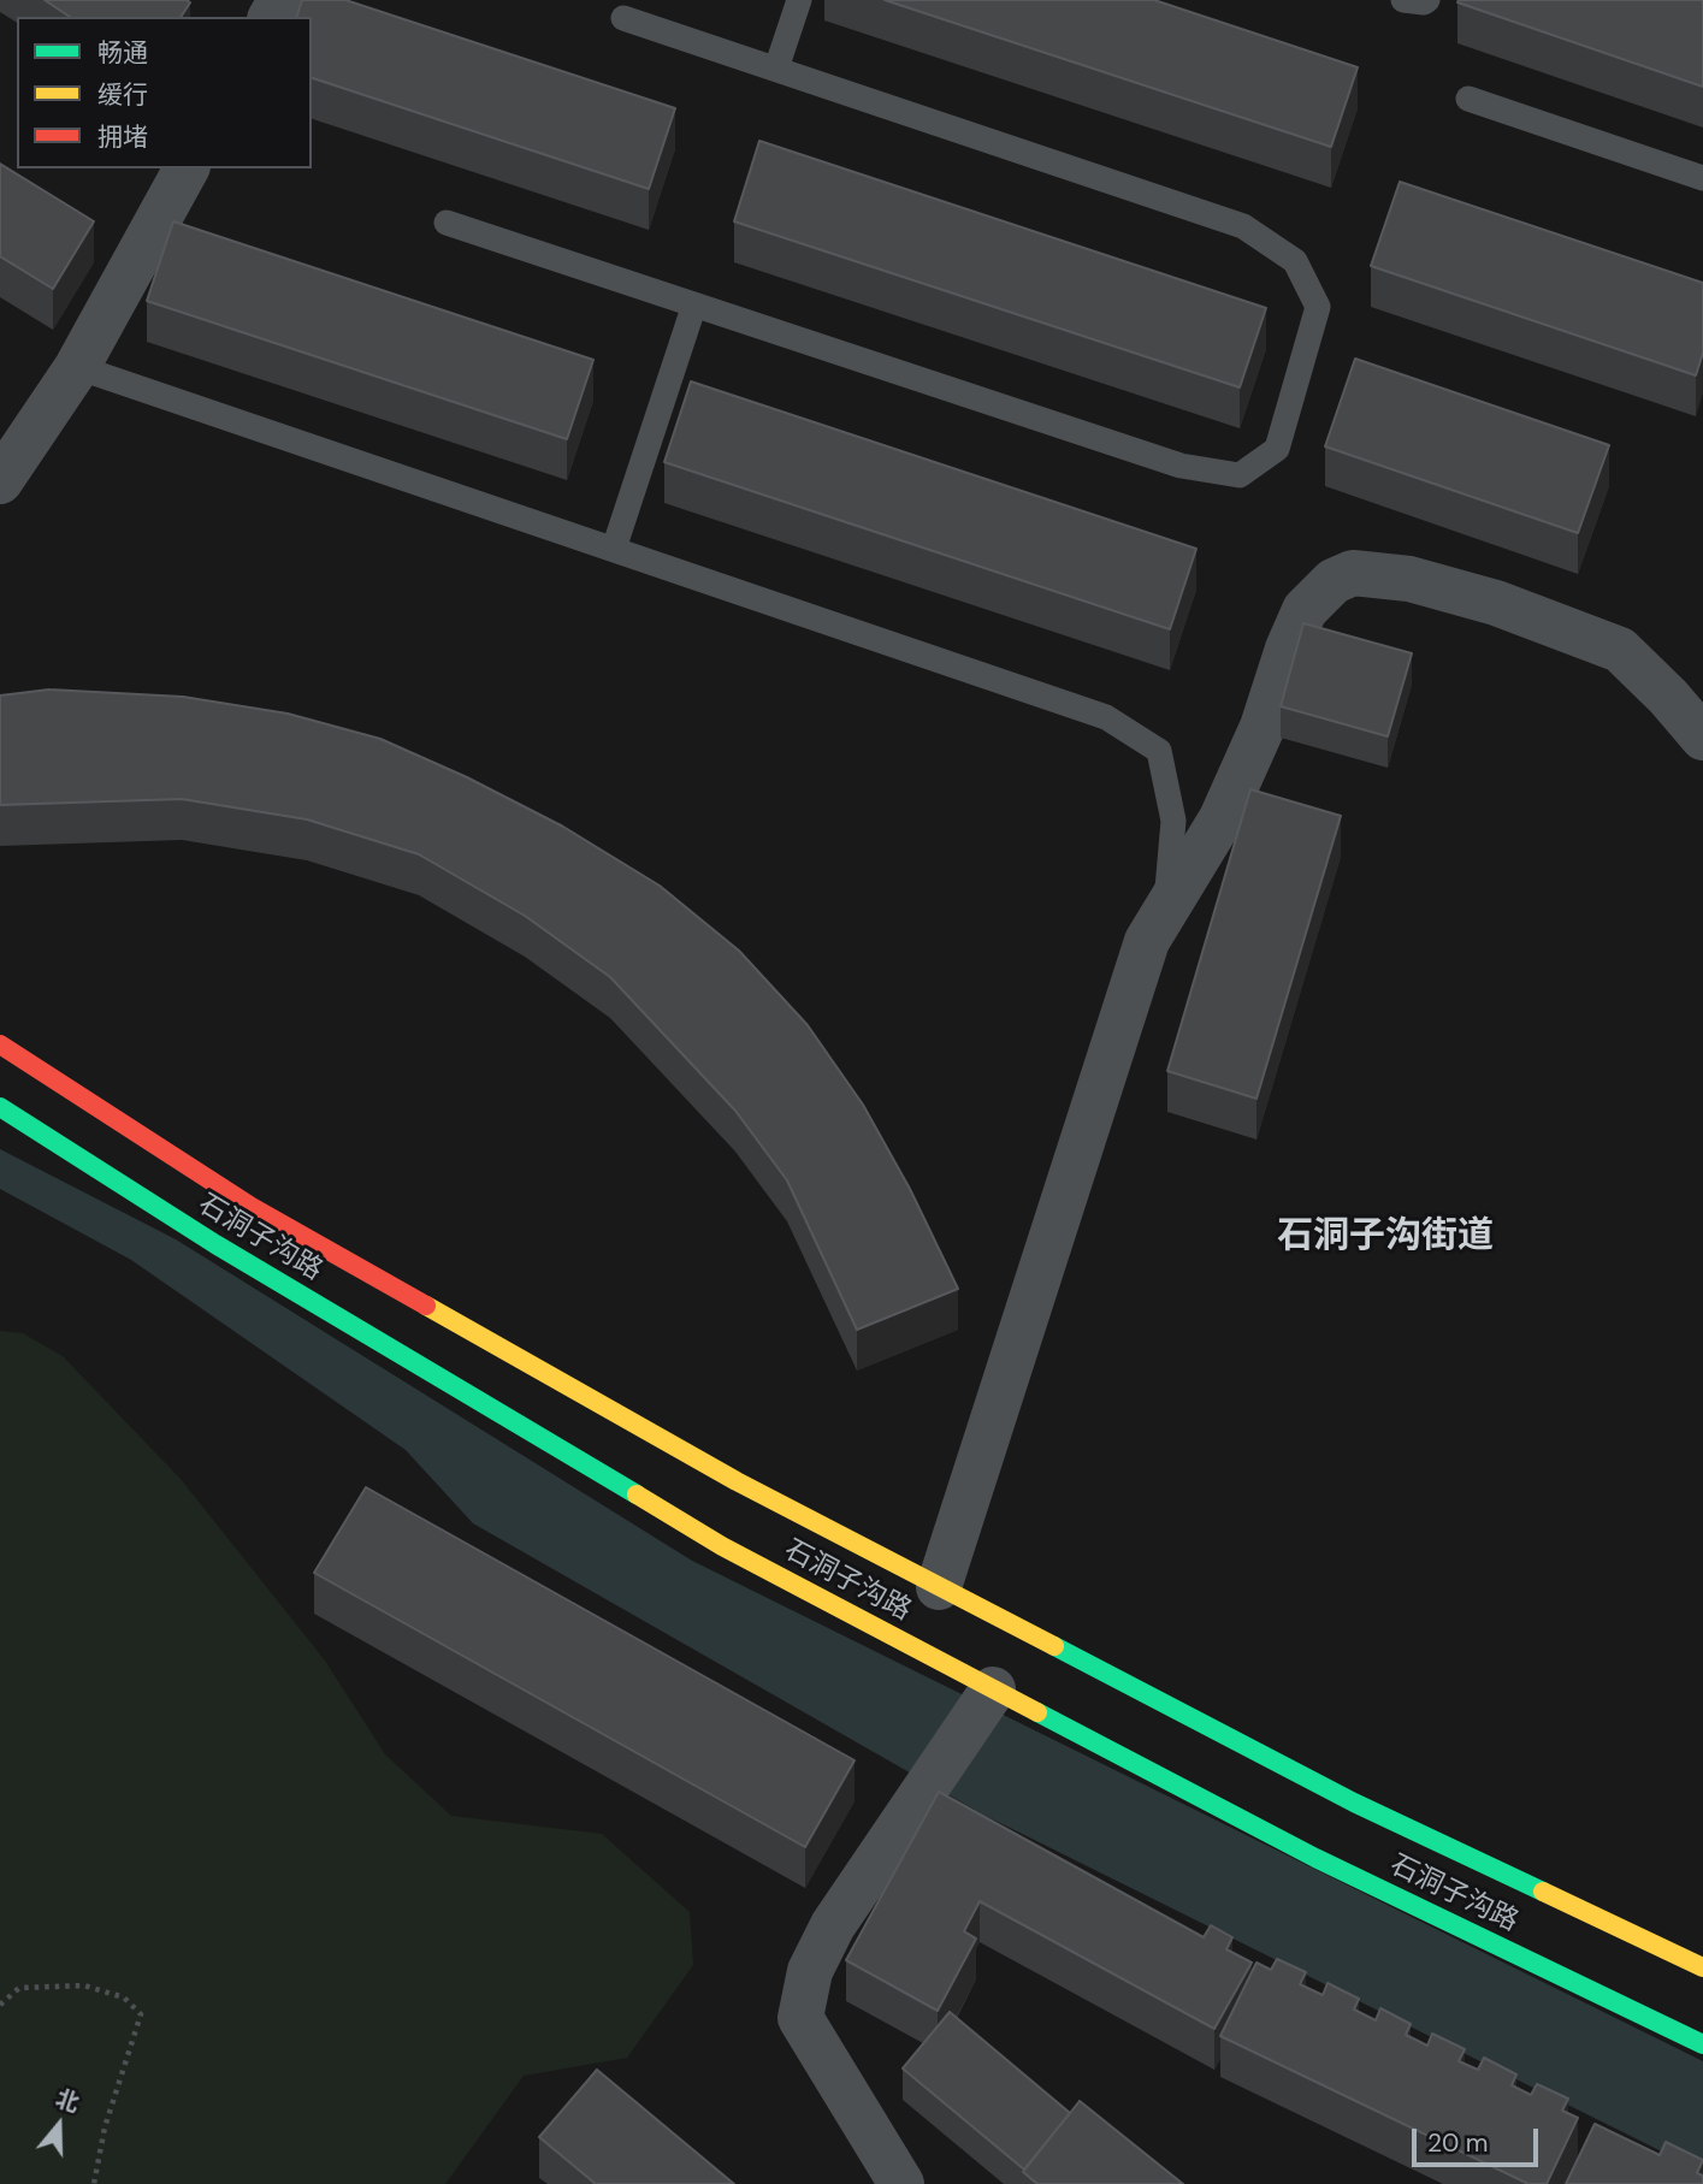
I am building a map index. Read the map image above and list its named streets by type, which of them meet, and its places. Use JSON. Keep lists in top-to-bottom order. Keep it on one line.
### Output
{"streets":{"main road":["石洞子沟路"]},"districts":["石洞子沟街道"],"legend":["畅通","缓行","拥堵"],"scale_bar":"20 m","north":"top"}
